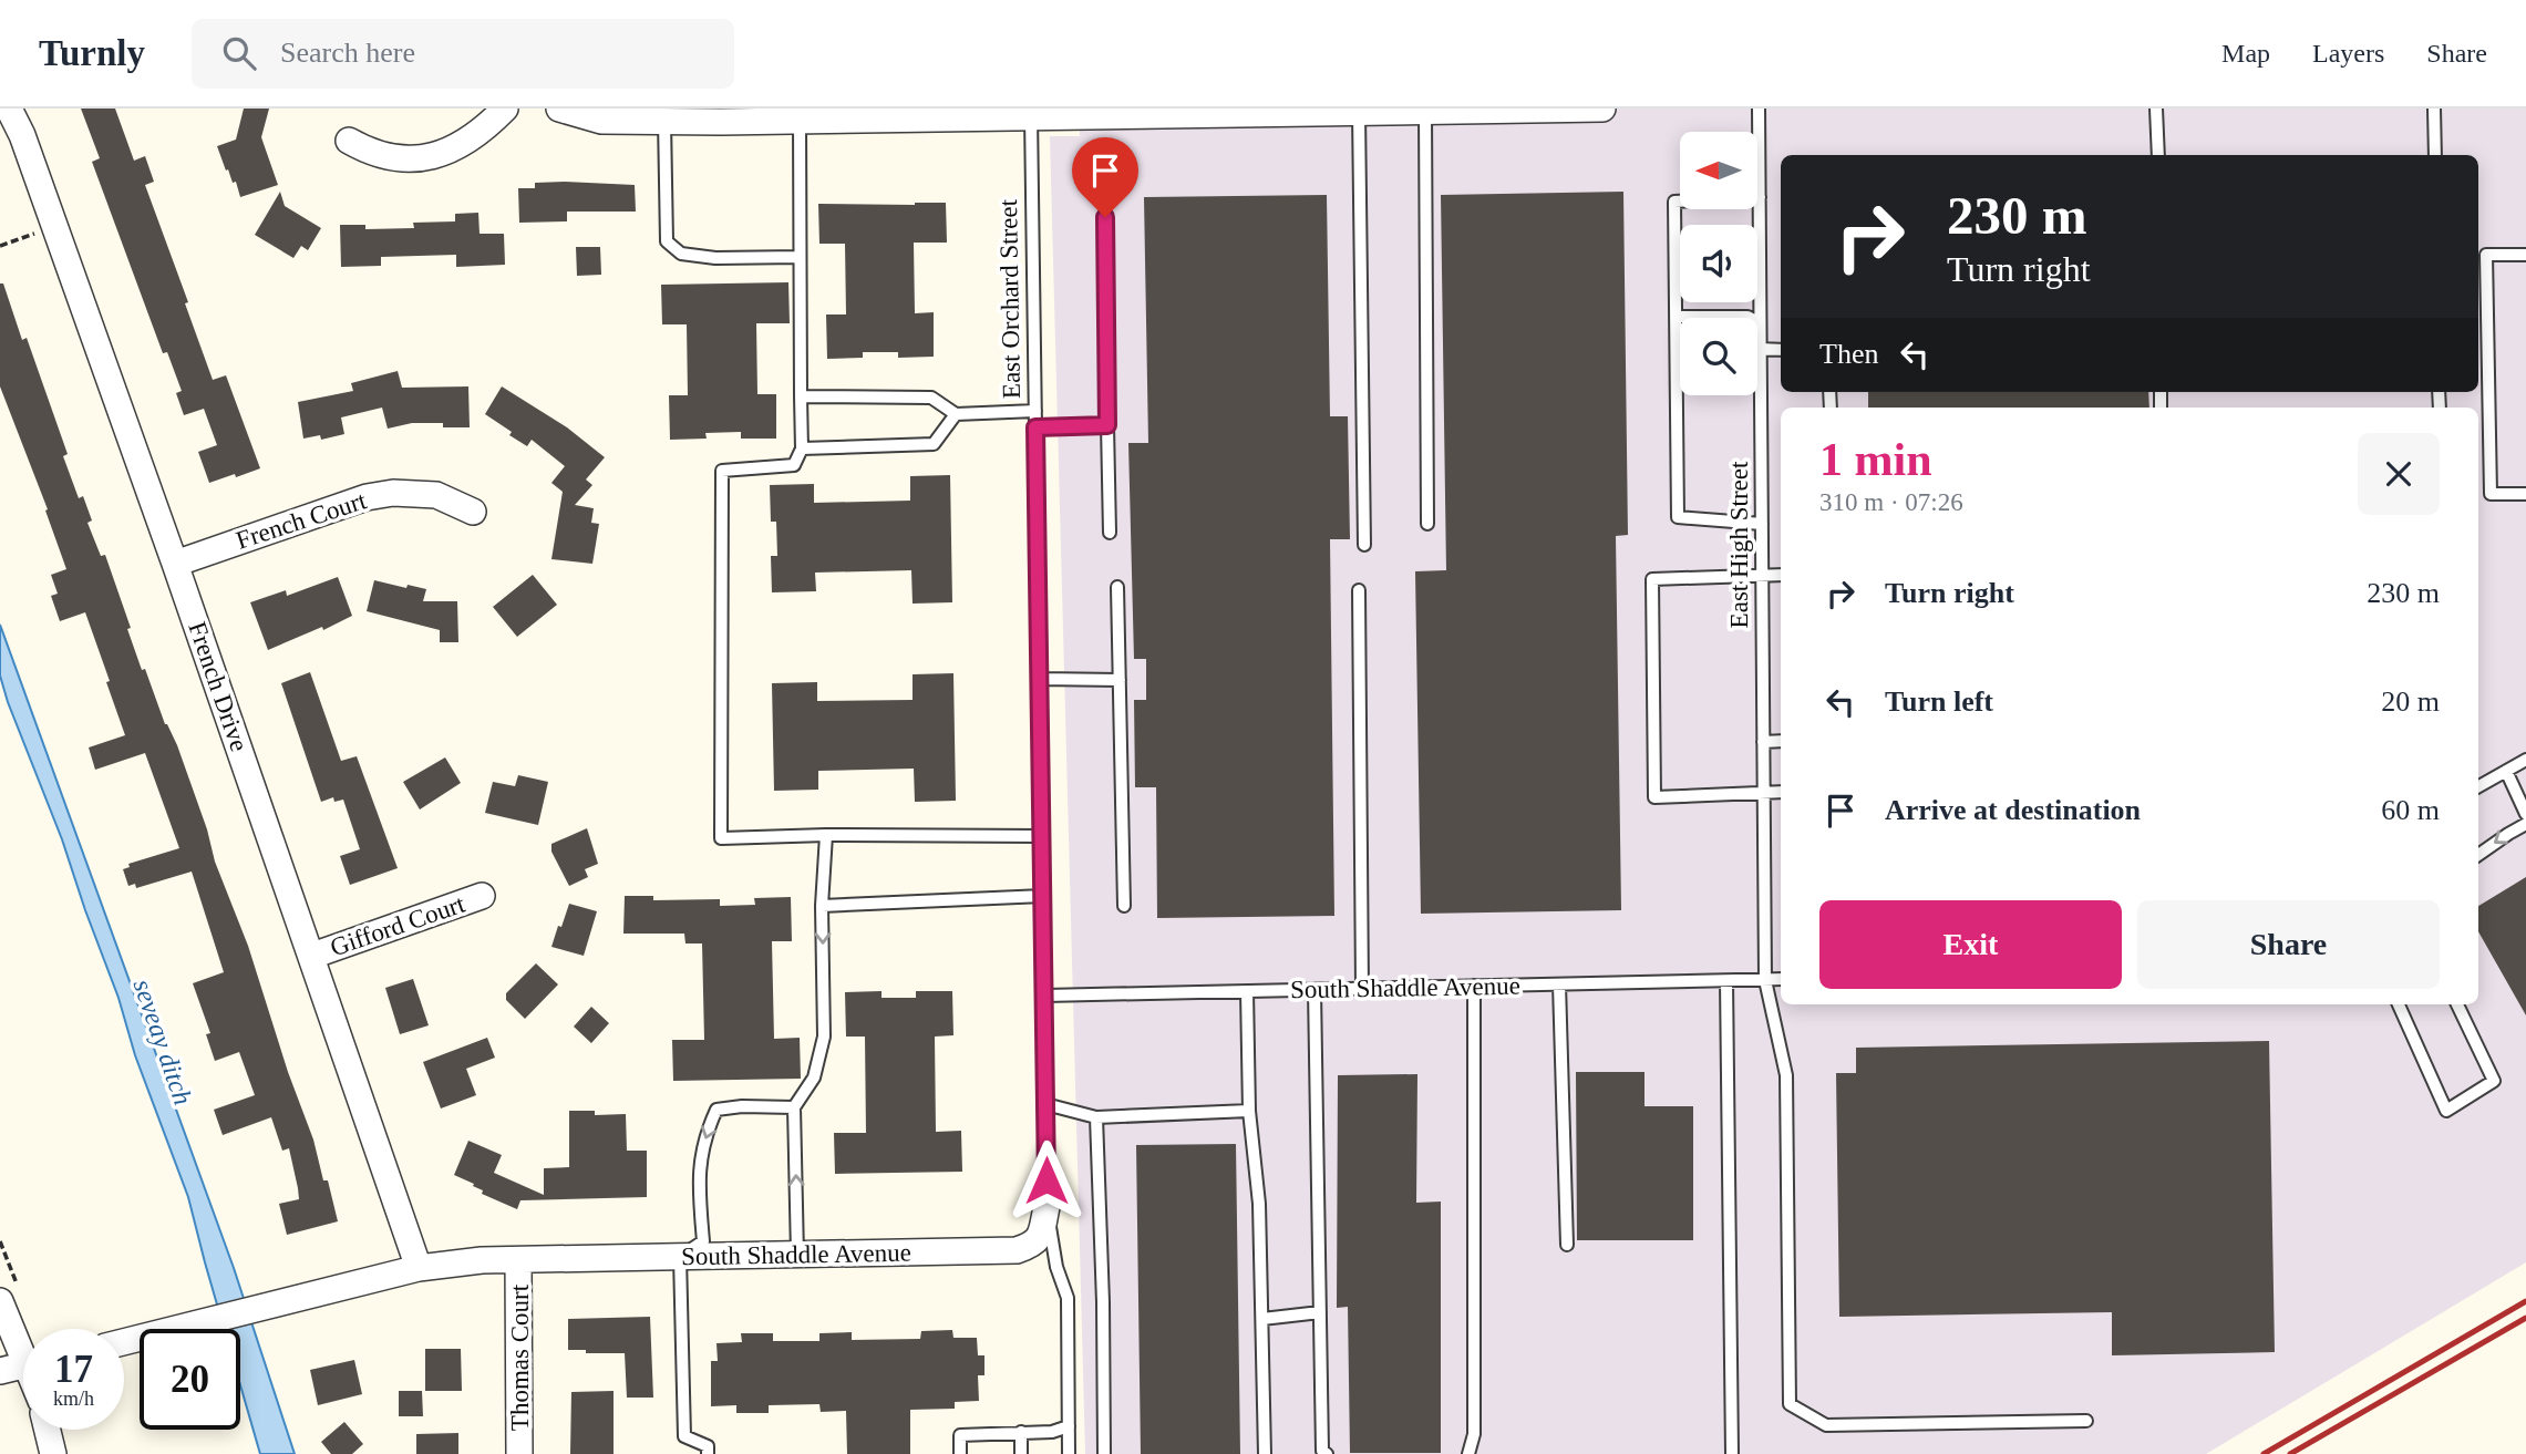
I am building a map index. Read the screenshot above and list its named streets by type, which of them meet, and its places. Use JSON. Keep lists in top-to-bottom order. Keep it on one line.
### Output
{"streets":{"street":["French Court","French Drive","Gifford Court","South Shaddle Avenue","Thomas Court"],"lane":["East Orchard Street","East High Street"]},"crossings":[["East Orchard Street","South Shaddle Avenue"],["French Court","French Drive"],["East High Street","South Shaddle Avenue"],["French Drive","Gifford Court"],["French Drive","South Shaddle Avenue"],["South Shaddle Avenue","Thomas Court"]],"water":["seveay ditch"],"north":"left","page":{"header":"Turnly","search":"Search here","nav":["Map","Layers","Share"],"turn":["230 m","Turn right"],"then":"Then","heading":["1 min","310 m · 07:26"],"list":[{"name":"Turn right","value":"230 m"},{"name":"Turn left","value":"20 m"},{"name":"Arrive at destination","value":"60 m"}],"buttons":["Exit","Share"],"speed":"17 km/h","limit":"20"}}
